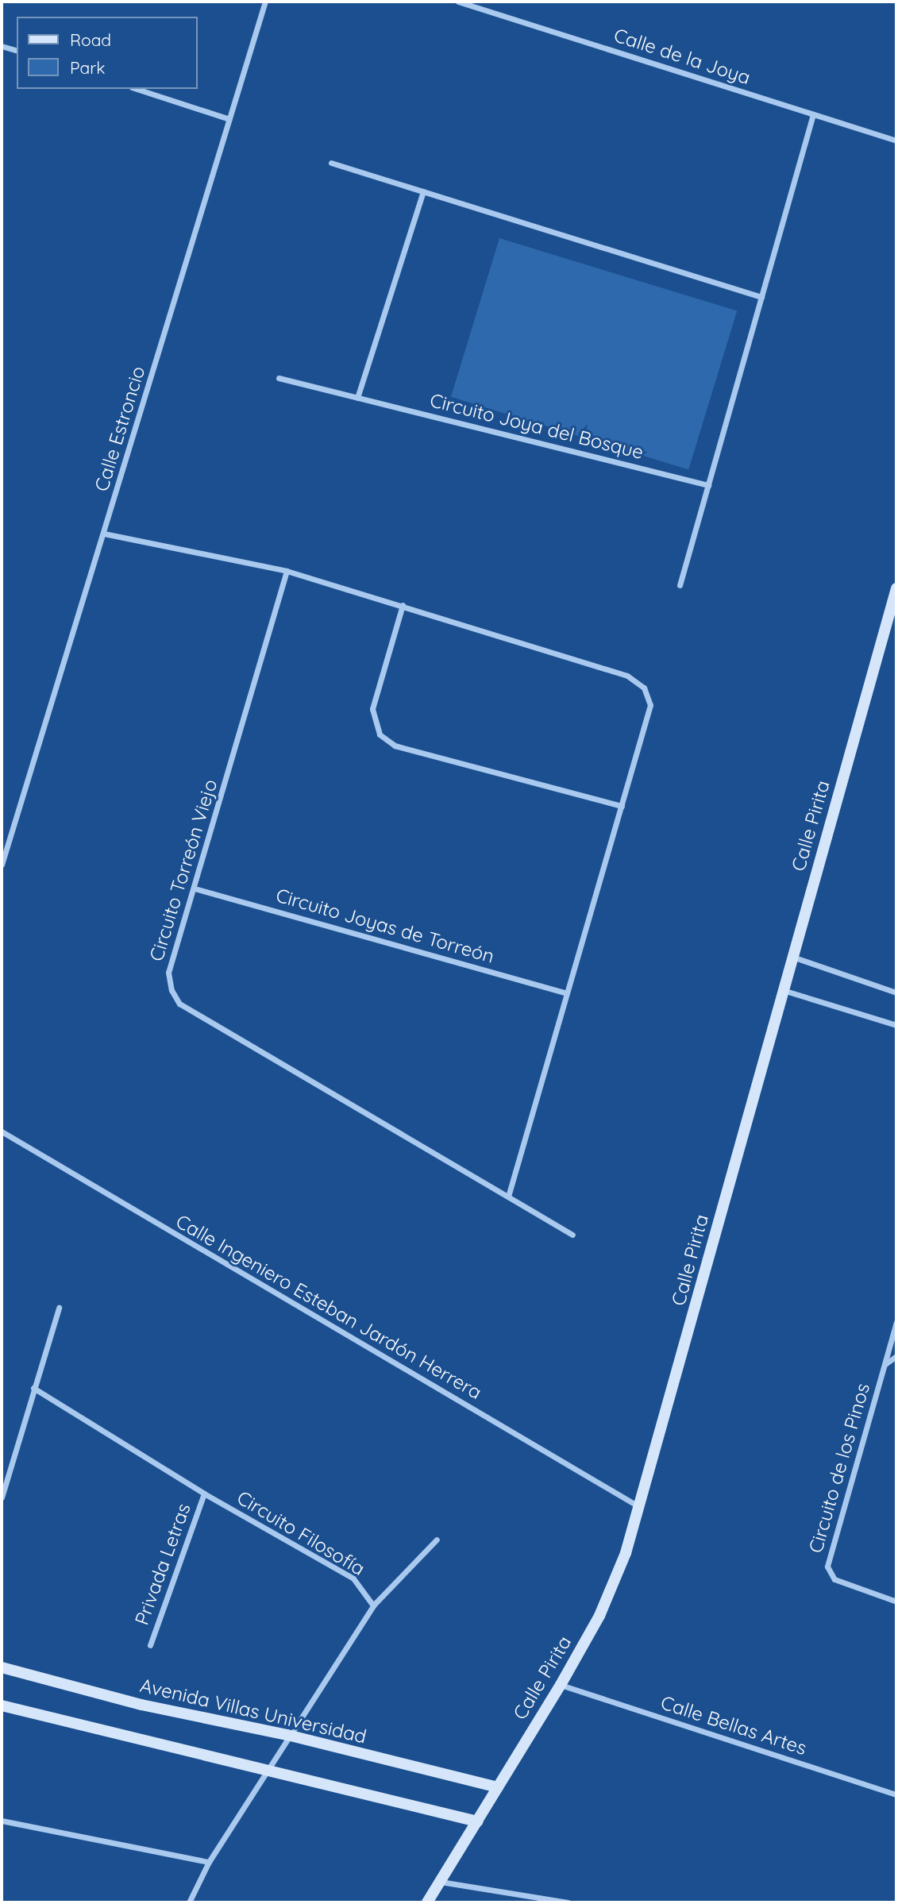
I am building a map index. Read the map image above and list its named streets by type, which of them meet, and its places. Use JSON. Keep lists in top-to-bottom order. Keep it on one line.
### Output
{"streets":{"street":["Calle de la Joya","Circuito Joya del Bosque","Calle Estroncio","Calle Pirita","Circuito Torreón Viejo","Circuito Joyas de Torreón","Calle Ingeniero Esteban Jardón Herrera","Circuito de los Pinos","Circuito Filosofía","Privada Letras","Avenida Villas Universidad","Calle Bellas Artes"]},"crossings":[["Calle Pirita","Calle Ingeniero Esteban Jardón Herrera"],["Calle Pirita","Avenida Villas Universidad"],["Calle Pirita","Calle Bellas Artes"],["Circuito Torreón Viejo","Circuito Joyas de Torreón"],["Circuito Filosofía","Privada Letras"]],"legend":["Road","Park"]}
